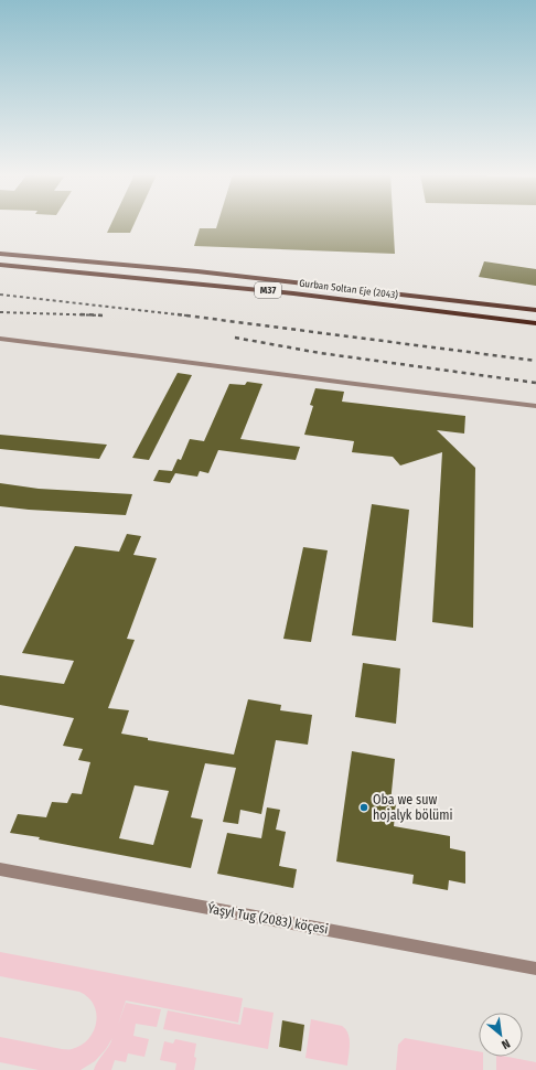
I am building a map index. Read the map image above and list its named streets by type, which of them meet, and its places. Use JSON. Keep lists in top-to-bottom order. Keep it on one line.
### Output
{"streets":{"highway":["Gurban Soltan Eje (2043)","M37"],"street":["Ýaşyl Tug (2083) köçesi"]},"places":["Oba we suw hojalyk bölümi"],"north":"bottom right"}
